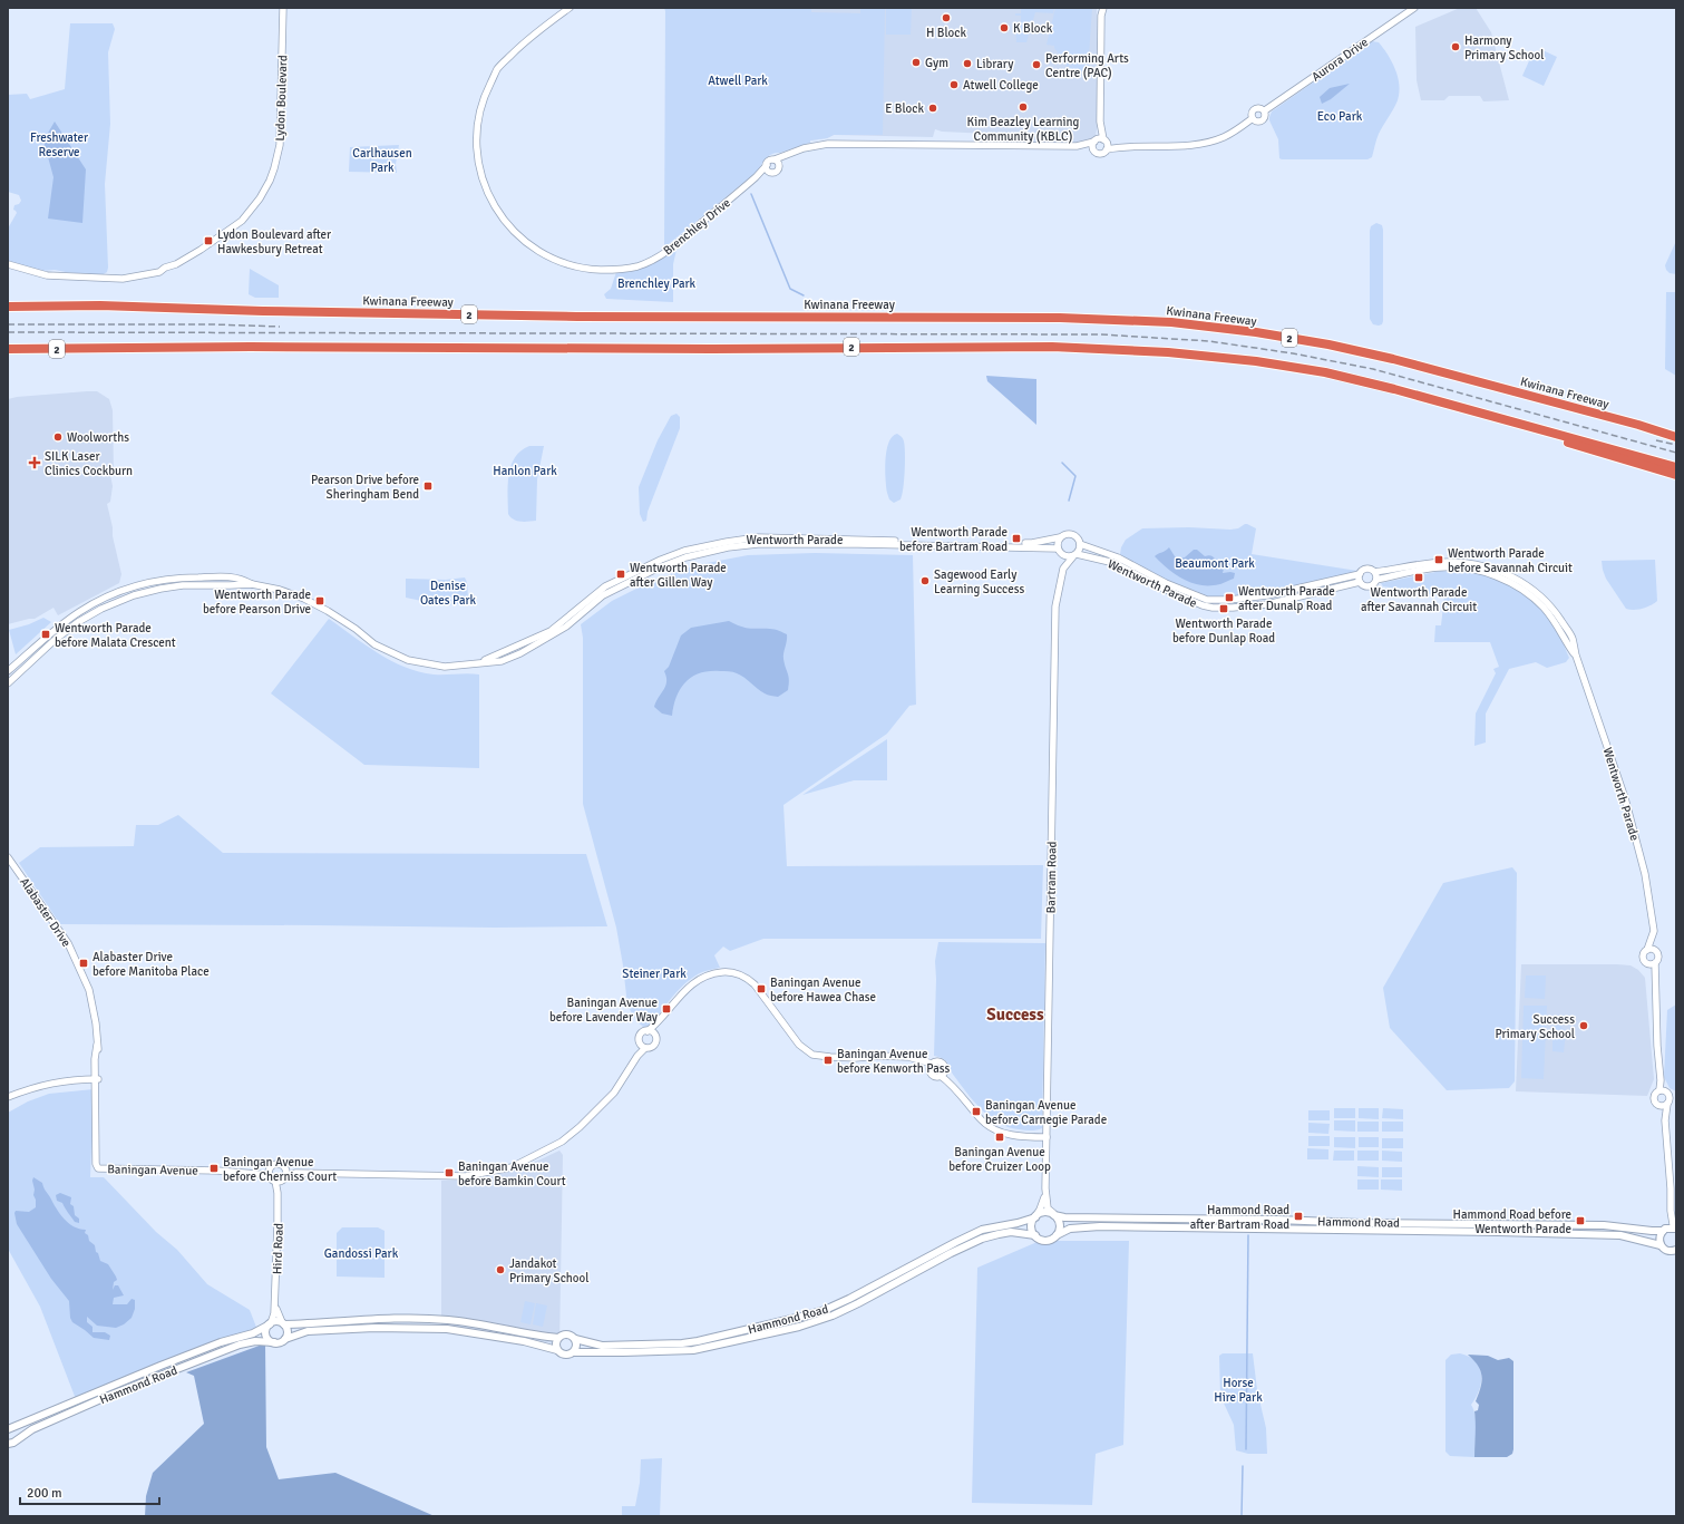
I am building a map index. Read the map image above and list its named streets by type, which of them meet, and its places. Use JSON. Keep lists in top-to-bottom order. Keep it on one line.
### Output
{"streets":{"highway":["Kwinana Freeway","2"],"main road":["Hammond Road"],"street":["Aurora Drive","Lydon Boulevard","Brenchley Drive","Wentworth Parade","Bartram Road","Alabaster Drive","Baningan Avenue","Hird Road"]},"crossings":[["Kwinana Freeway","2"],["Wentworth Parade","Bartram Road"],["Bartram Road","Hammond Road"],["Alabaster Drive","Baningan Avenue"],["Baningan Avenue","Hird Road"],["Hammond Road","Hird Road"]],"districts":["Success"],"parks":["Atwell Park","Eco Park","Freshwater Reserve","Carlhausen Park","Brenchley Park","Hanlon Park","Beaumont Park","Denise Oates Park","Steiner Park","Gandossi Park","Horse Hire Park"],"places":{"other":["H Block","K Block","Harmony Primary School","Gym","Library","Performing Arts Centre (PAC)","Atwell College","Kim Beazley Learning Community (KBLC)","E Block","Woolworths","Sagewood Early Learning Success","Success Primary School","Jandakot Primary School"],"transit":["Lydon Boulevard after Hawkesbury Retreat","Pearson Drive before Sheringham Bend","Wentworth Parade before Bartram Road","Wentworth Parade before Savannah Circuit","Wentworth Parade after Gillen Way","Wentworth Parade after Savannah Circuit","Wentworth Parade after Dunalp Road","Wentworth Parade before Pearson Drive","Wentworth Parade before Dunlap Road","Wentworth Parade before Malata Crescent","Alabaster Drive before Manitoba Place","Baningan Avenue before Hawea Chase","Baningan Avenue before Lavender Way","Baningan Avenue before Kenworth Pass","Baningan Avenue before Carnegie Parade","Baningan Avenue before Cruizer Loop","Baningan Avenue before Cherniss Court","Baningan Avenue before Bamkin Court","Hammond Road after Bartram Road","Hammond Road before Wentworth Parade"],"health":["SILK Laser Clinics Cockburn"]},"scale_bar":"200 m"}
